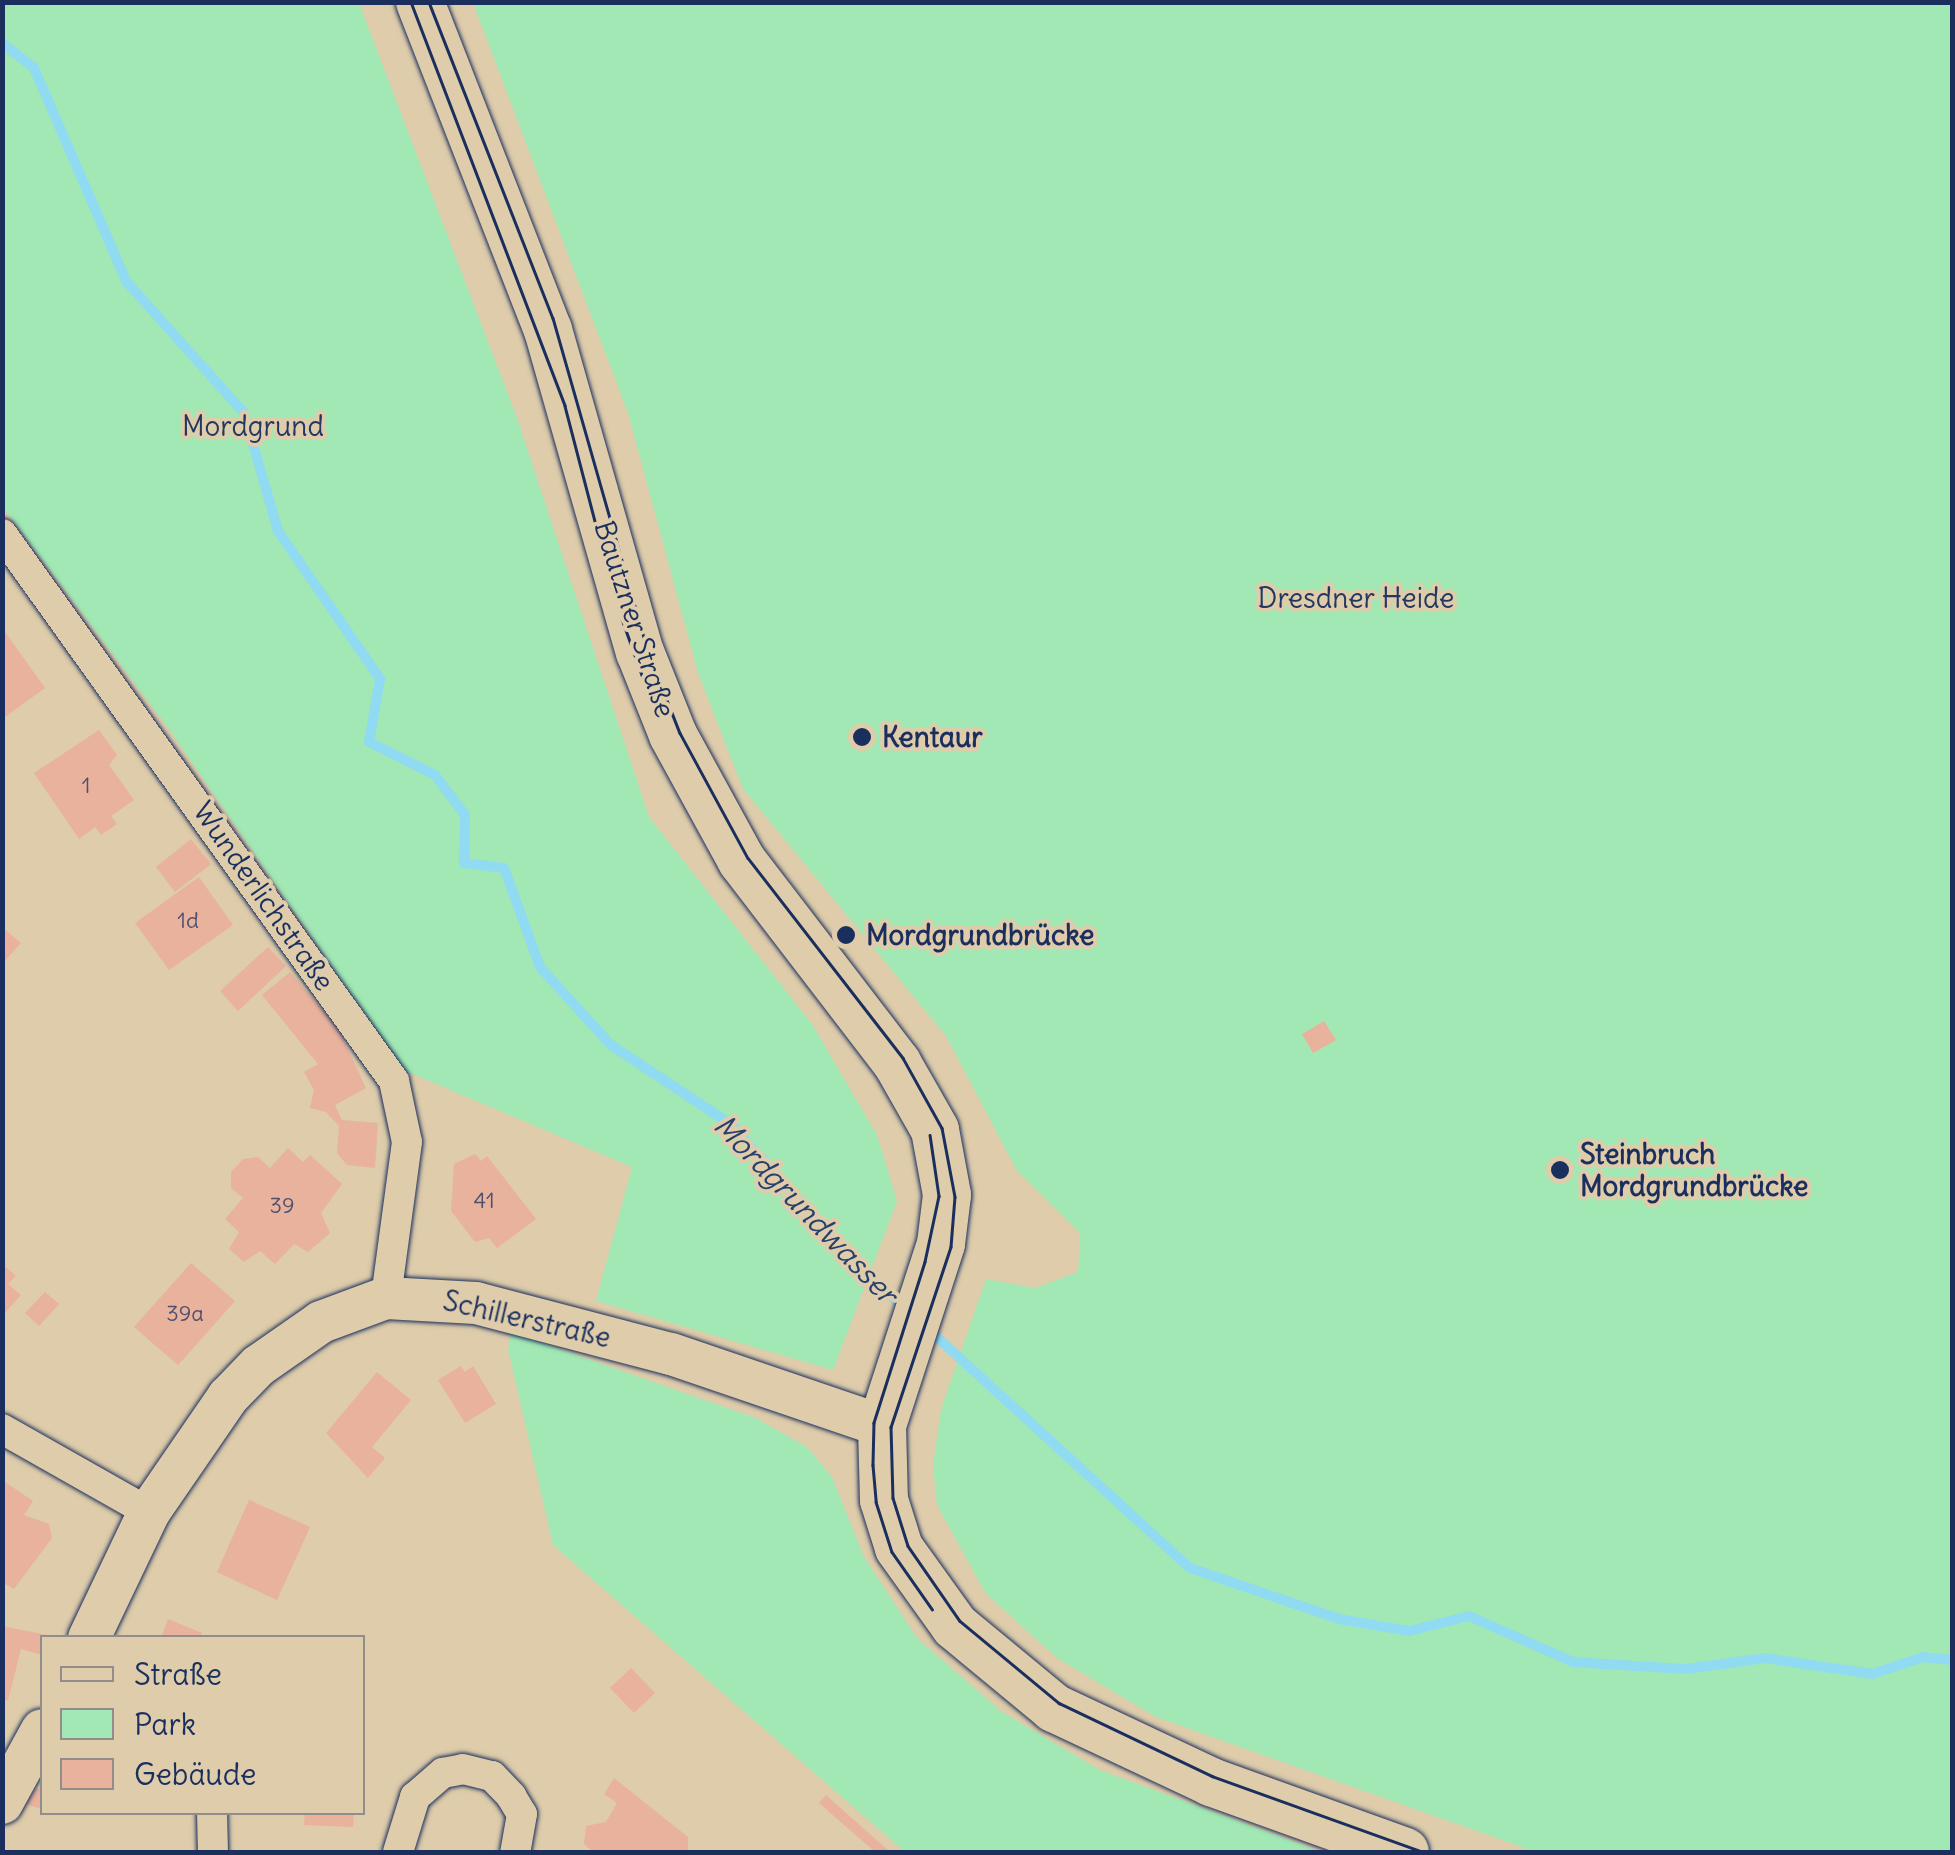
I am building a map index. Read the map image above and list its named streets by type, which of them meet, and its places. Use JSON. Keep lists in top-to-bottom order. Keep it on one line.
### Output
{"streets":{"main road":["Bautzner Straße"],"street":["Wunderlichstraße","Schillerstraße"]},"crossings":[["Bautzner Straße","Schillerstraße"],["Wunderlichstraße","Schillerstraße"]],"water":["Mordgrundwasser"],"parks":["Mordgrund","Dresdner Heide"],"places":["Kentaur","Mordgrundbrücke","Steinbruch Mordgrundbrücke"],"house_numbers":["1","1d","41","39","39a"],"legend":["Straße","Park","Gebäude"]}
